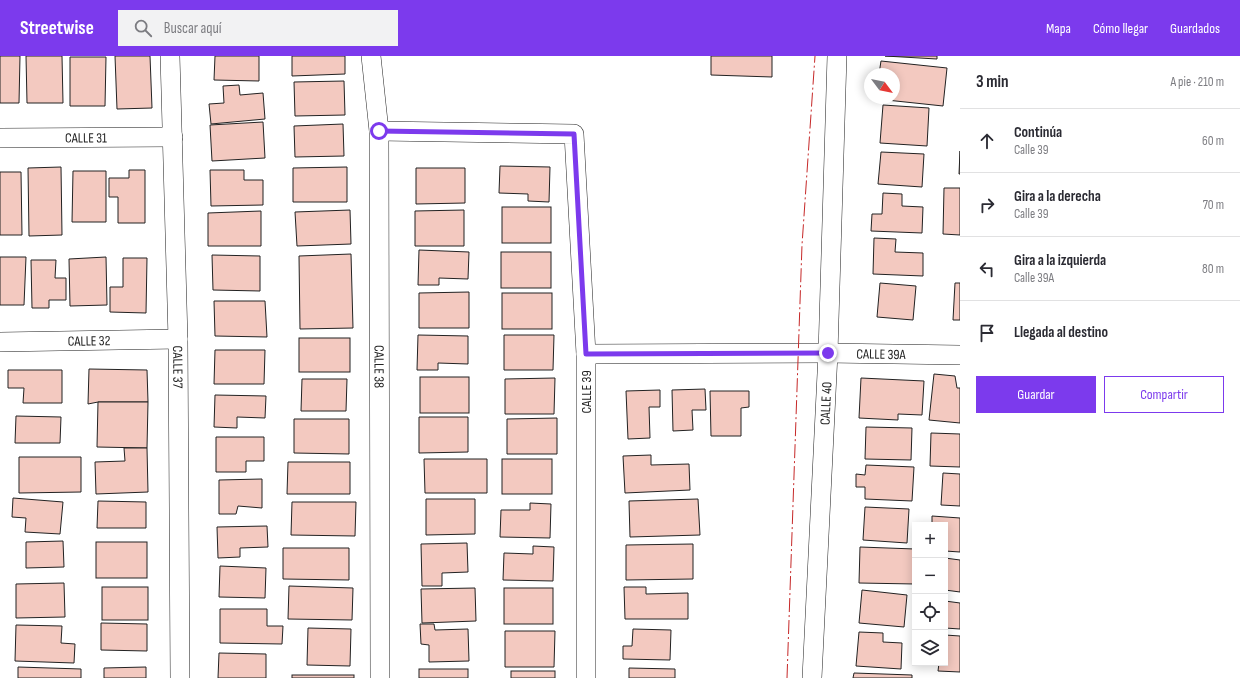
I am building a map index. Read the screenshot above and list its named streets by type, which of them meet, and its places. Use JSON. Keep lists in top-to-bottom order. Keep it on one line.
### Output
{"streets":{"street":["CALLE 31","CALLE 32","CALLE 39A","CALLE 37","CALLE 38","CALLE 39","CALLE 40"]},"crossings":[["CALLE 31","CALLE 37"],["CALLE 32","CALLE 37"],["CALLE 39A","CALLE 39"],["CALLE 39A","CALLE 40"],["CALLE 38","CALLE 39"]],"north":"bottom right","page":{"header":"Streetwise","search":"Buscar aquí","nav":["Mapa","Cómo llegar","Guardados"],"heading":["3 min","A pie · 210 m"],"list":[["Continúa","Calle 39","60 m"],["Gira a la derecha","Calle 39","70 m"],["Gira a la izquierda","Calle 39A","80 m"],"Llegada al destino"],"buttons":["Guardar","Compartir"],"map_buttons":["+","−"]}}
